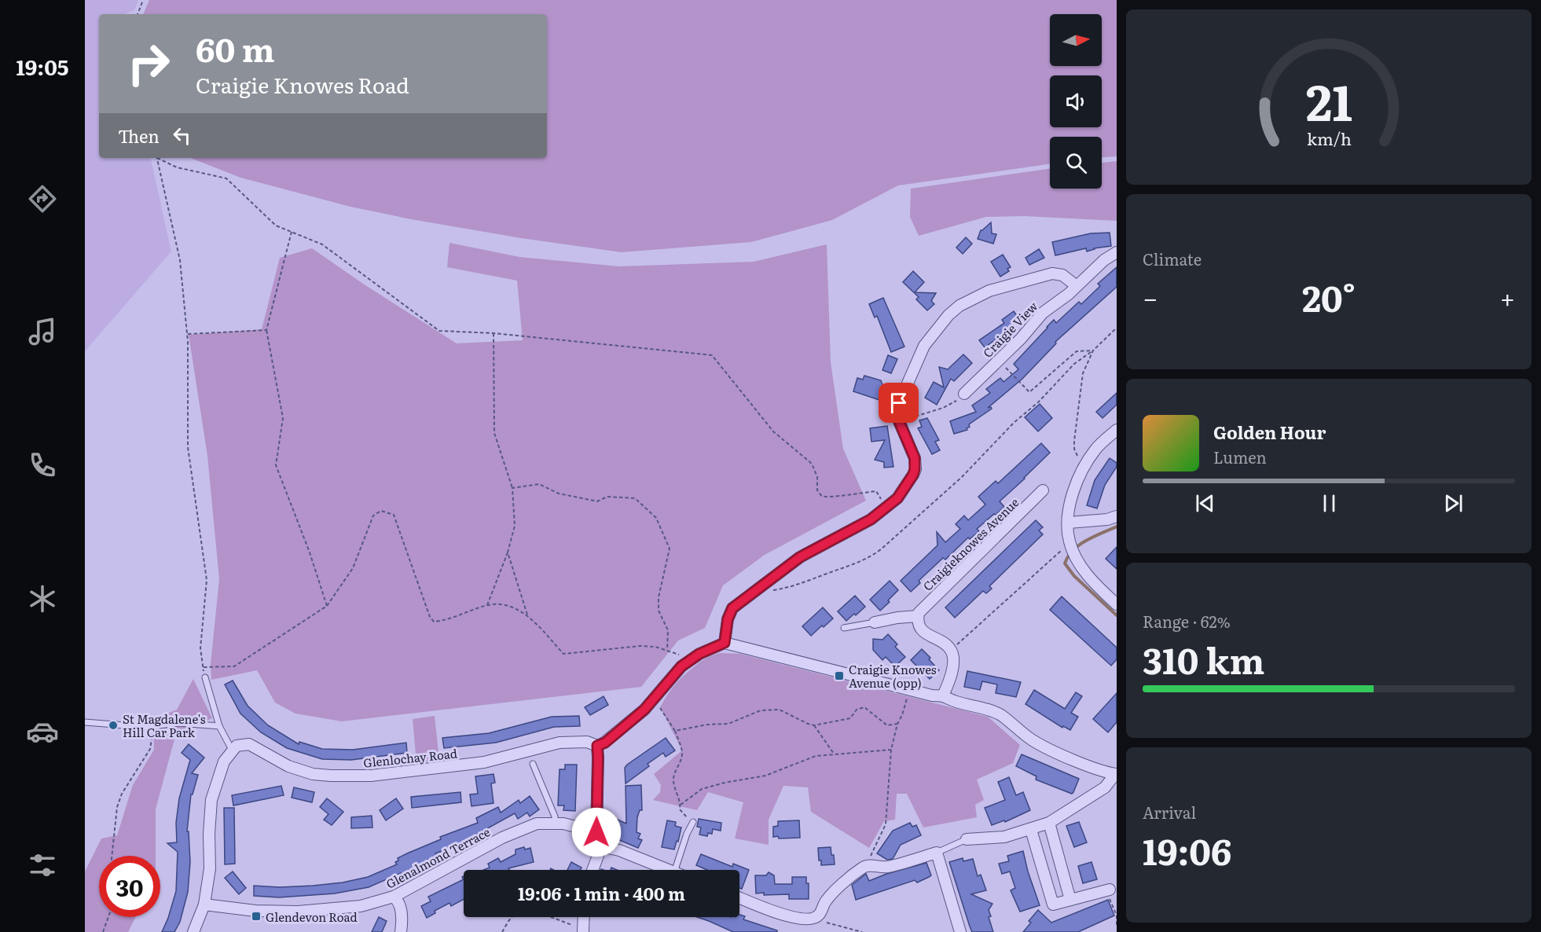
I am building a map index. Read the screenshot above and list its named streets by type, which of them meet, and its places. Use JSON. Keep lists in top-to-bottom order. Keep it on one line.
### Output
{"streets":{"street":["Craigie View","Craigieknowes Avenue","Glenlochay Road","Glenalmond Terrace"]},"places":{"transit":["Craigie Knowes Avenue (opp)","Glendevon Road"],"other":["St Magdalene's Hill Car Park"]},"north":"right","page":{"tabs":"19:05","turn":["60 m","Craigie Knowes Road"],"then":"Then","tile":["Climate",["Range · 62%","310 km"],["Arrival","19:06"]],"heat":["−","20°","+"],"song":["Golden Hour","Lumen"],"limit":"30","trip":"19:06 · 1 min · 400 m","gauge":["21","km/h"]}}
